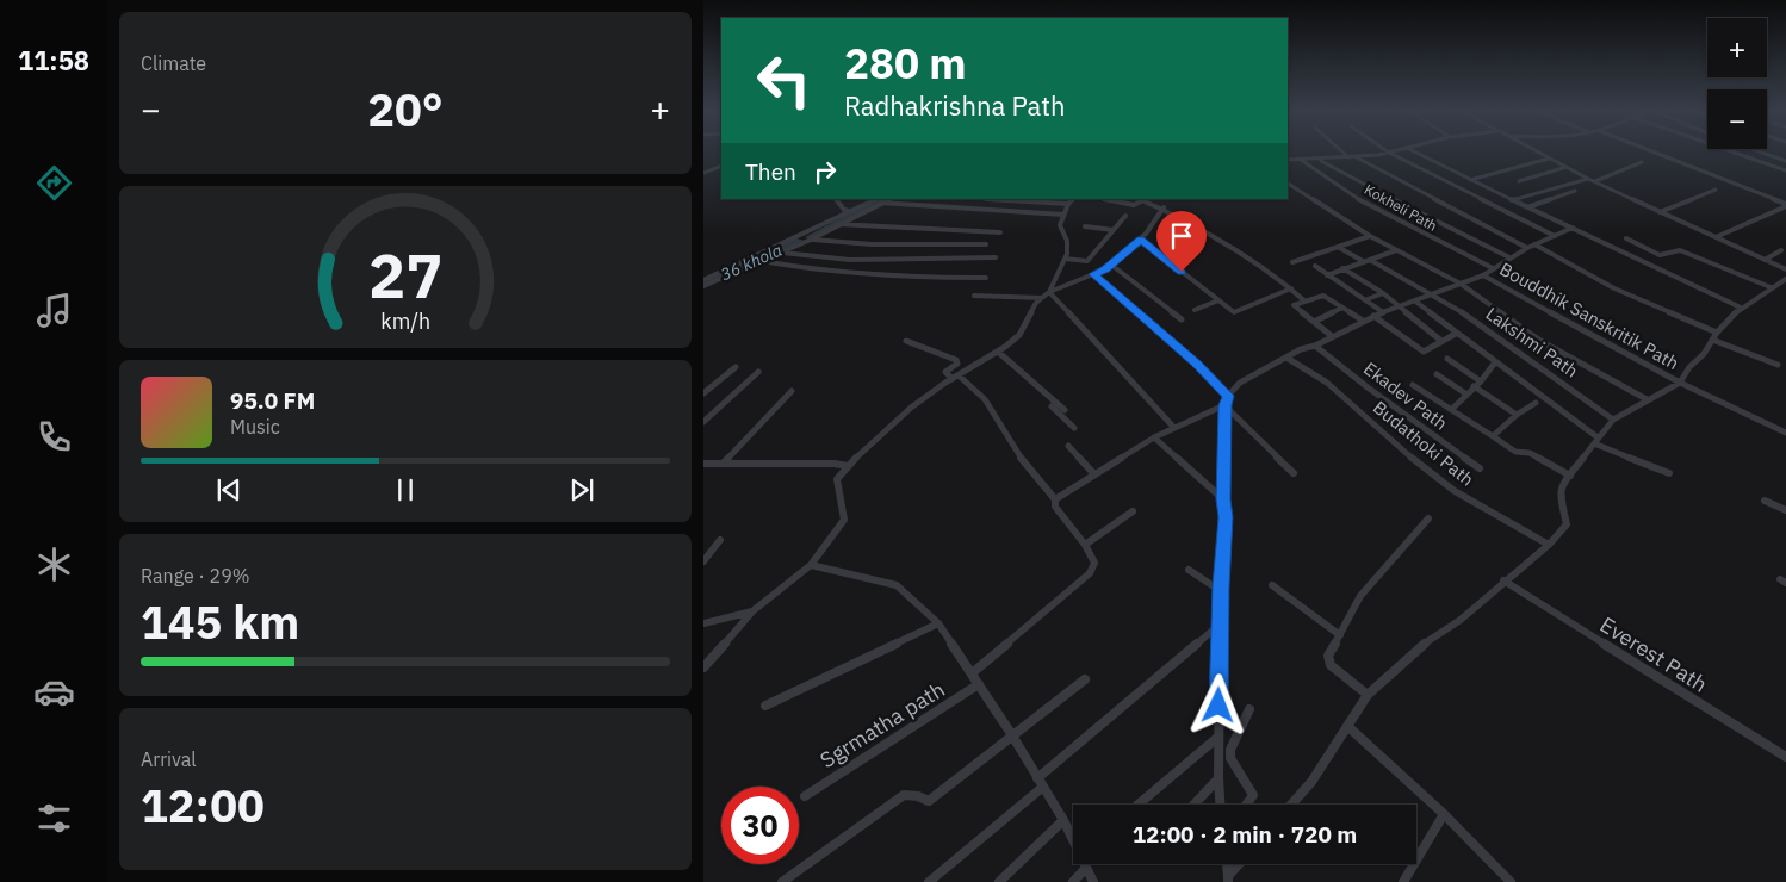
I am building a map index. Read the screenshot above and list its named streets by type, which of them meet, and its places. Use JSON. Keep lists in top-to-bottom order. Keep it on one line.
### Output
{"streets":{"street":["Kokheli Path","Bouddhik Sanskritik Path","Lakshmi Path","Ekadev Path","Budathoki Path","Everest Path","Sgrmatha path"]},"water":["36 khola"],"page":{"tabs":"11:58","tile":["Climate",["Range · 29%","145 km"],["Arrival","12:00"]],"map_buttons":["+","−"],"turn":["280 m","Radhakrishna Path"],"heat":["−","20°","+"],"then":"Then","song":["95.0 FM","Music"],"limit":"30","trip":"12:00 · 2 min · 720 m","gauge":["27","km/h"]}}
